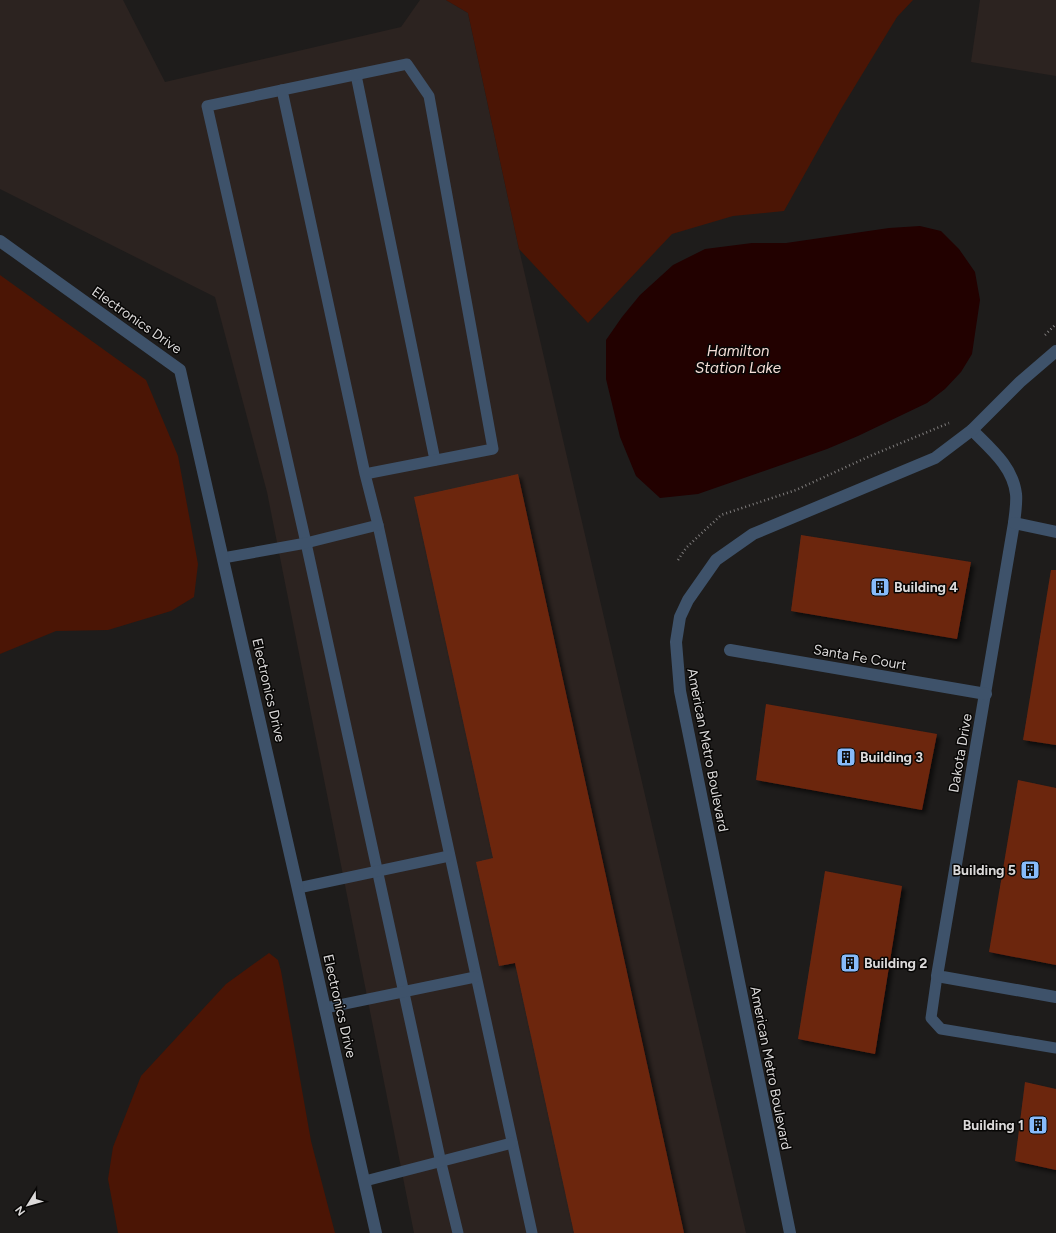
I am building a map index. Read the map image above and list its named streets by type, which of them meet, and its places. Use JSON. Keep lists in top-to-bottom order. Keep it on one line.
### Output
{"streets":{"street":["Electronics Drive","Santa Fe Court","American Metro Boulevard","Dakota Drive"]},"crossings":[["Santa Fe Court","Dakota Drive"],["American Metro Boulevard","Dakota Drive"]],"water":["Hamilton Station Lake"],"places":{"building":["Building 4","Building 3","Building 5","Building 2","Building 1"]},"north":"bottom left"}
